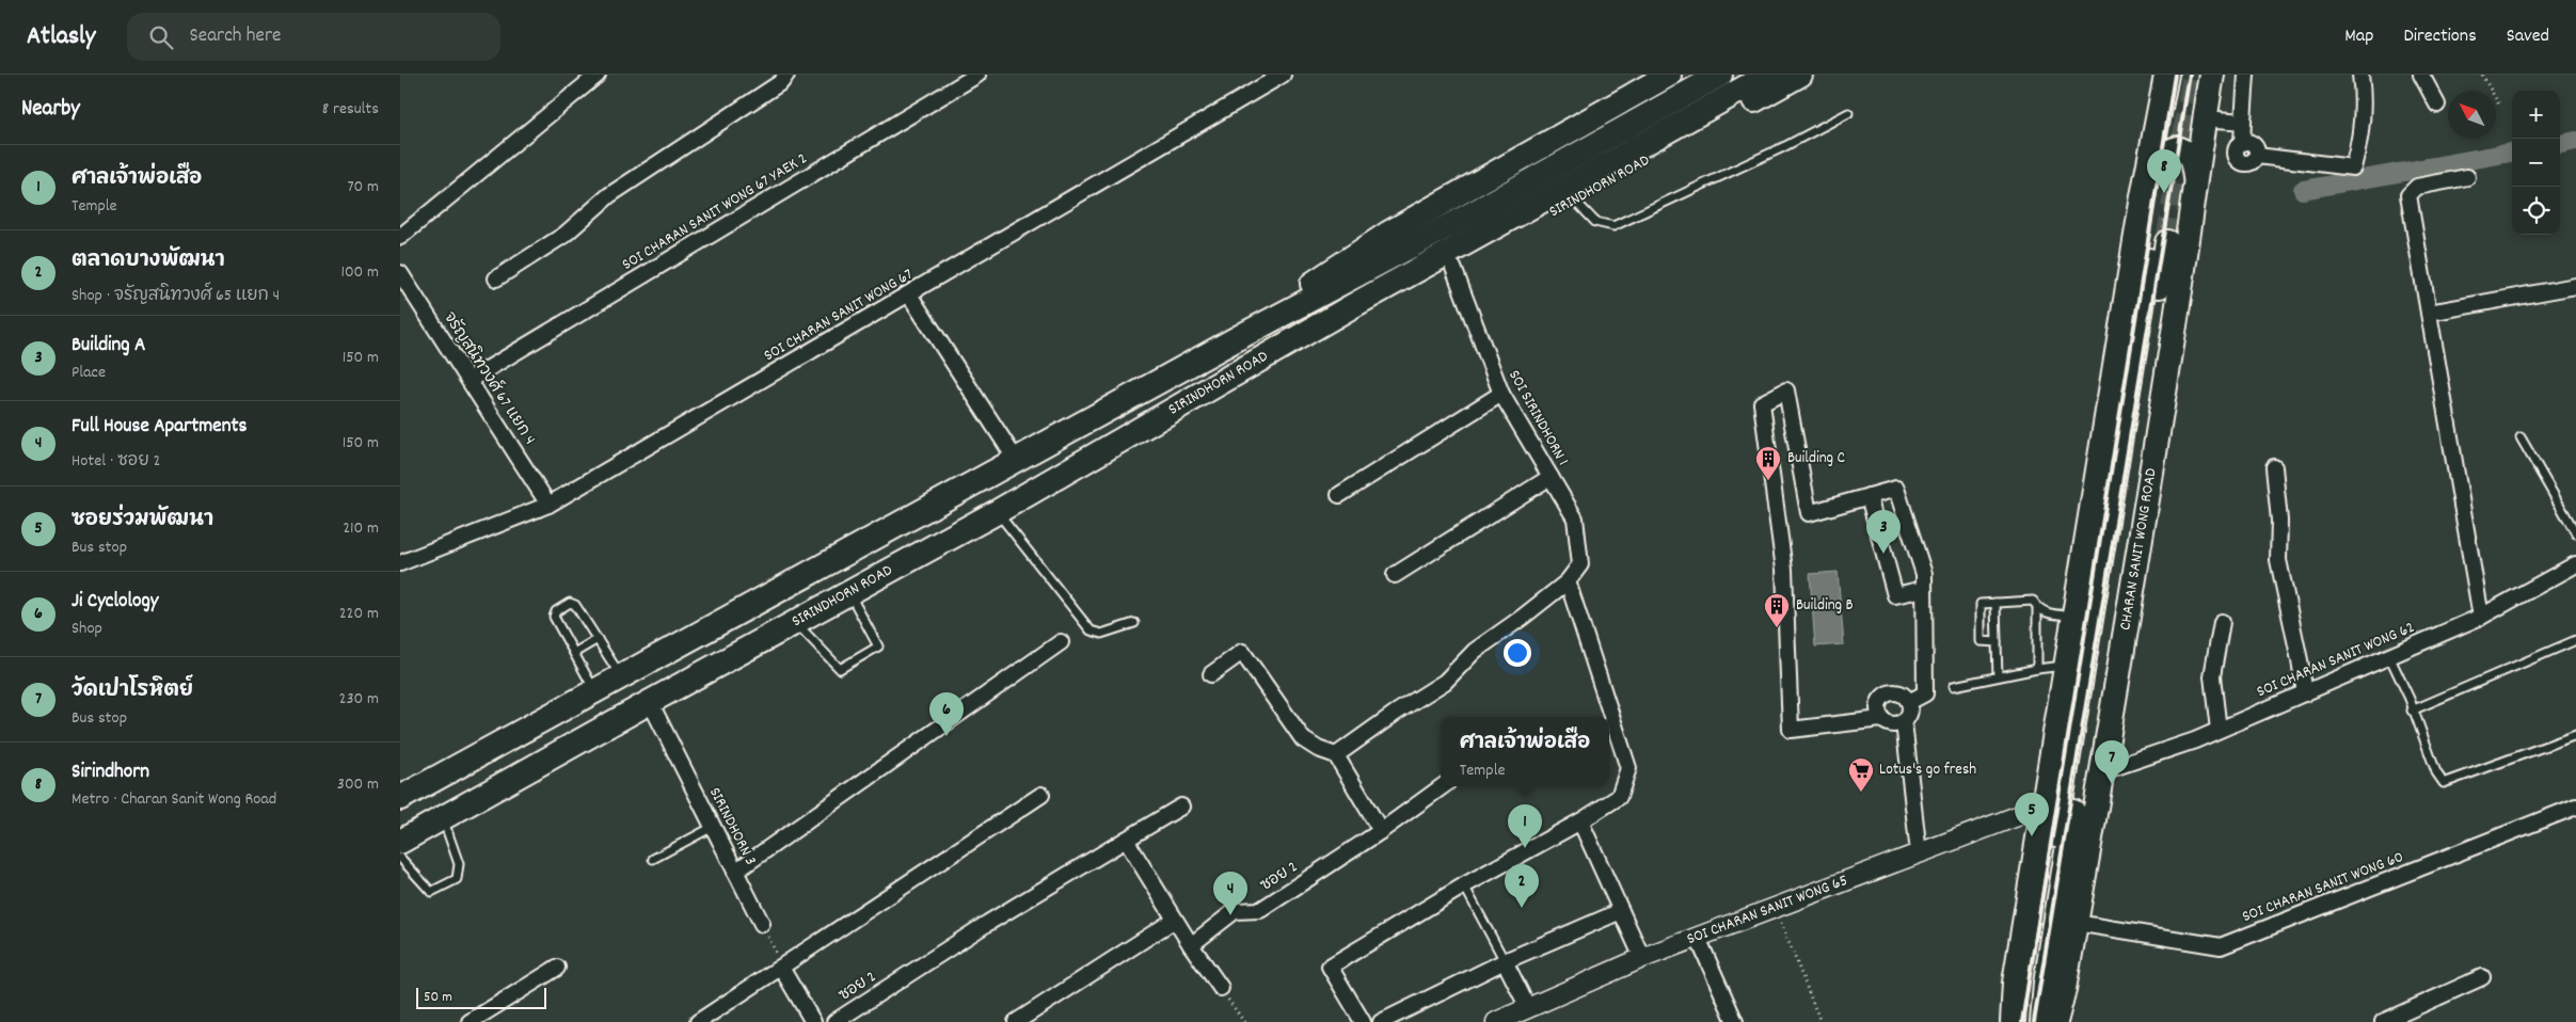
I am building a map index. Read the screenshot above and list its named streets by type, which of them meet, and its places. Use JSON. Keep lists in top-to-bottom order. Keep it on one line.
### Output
{"streets":{"main road":["SIRINDHORN ROAD","CHARAN SANIT WONG ROAD"],"street":["SOI CHARAN SANIT WONG 67 YAEK 2","SOI CHARAN SANIT WONG 67","จรัญสนิทวงศ์ 67 แยก 4","SOI SIRINDHORN 1","SOI CHARAN SANIT WONG 62","SIRINDHORN 3","ซอย 2","SOI CHARAN SANIT WONG 60","SOI CHARAN SANIT WONG 65"]},"crossings":[["SIRINDHORN ROAD","SOI SIRINDHORN 1"],["SIRINDHORN ROAD","SIRINDHORN 3"],["SOI CHARAN SANIT WONG 67 YAEK 2","จรัญสนิทวงศ์ 67 แยก 4"],["SOI CHARAN SANIT WONG 67","จรัญสนิทวงศ์ 67 แยก 4"],["CHARAN SANIT WONG ROAD","SOI CHARAN SANIT WONG 62"],["CHARAN SANIT WONG ROAD","SOI CHARAN SANIT WONG 60"]],"places":{"building":["Building C","Building B"],"supermarket":["Lotus's go fresh"]},"scale_bar":"50 m","north":"top left","page":{"header":"Atlasly","search":"Search here","nav":["Map","Directions","Saved"],"heading":["Nearby","8 results"],"map_buttons":["+","−"],"list":[{"mark":"1","name":"ศาลเจ้าพ่อเสือ","note":"Temple","value":"70 m"},{"mark":"2","name":"ตลาดบางพัฒนา","note":"Shop · จรัญสนิทวงศ์ 65 แยก 4","value":"100 m"},{"mark":"3","name":"Building A","note":"Place","value":"150 m"},{"mark":"4","name":"Full House Apartments","note":"Hotel · ซอย 2","value":"150 m"},{"mark":"5","name":"ซอยร่วมพัฒนา","note":"Bus stop","value":"210 m"},{"mark":"6","name":"Ji Cyclology","note":"Shop","value":"220 m"},{"mark":"7","name":"วัดเปาโรหิตย์","note":"Bus stop","value":"230 m"},{"mark":"8","name":"Sirindhorn","note":"Metro · Charan Sanit Wong Road","value":"300 m"}],"pins":["8","3","6","7","5","1","2","4"],"popup":["ศาลเจ้าพ่อเสือ","Temple"],"scale":"50 m"}}
